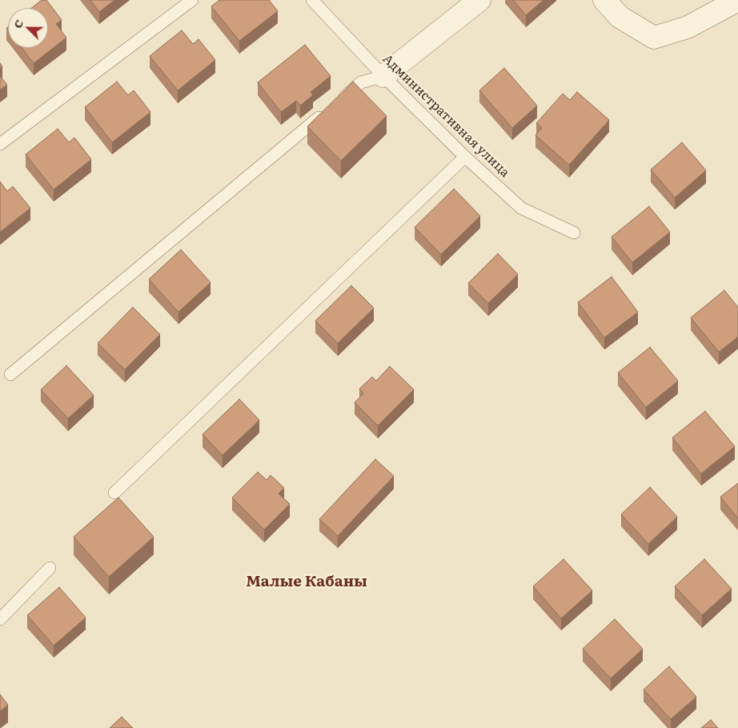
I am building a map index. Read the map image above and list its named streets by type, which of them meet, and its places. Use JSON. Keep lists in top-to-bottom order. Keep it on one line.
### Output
{"streets":{"lane":["Административная улица"]},"districts":["Малые Кабаны"],"north":"top left"}
